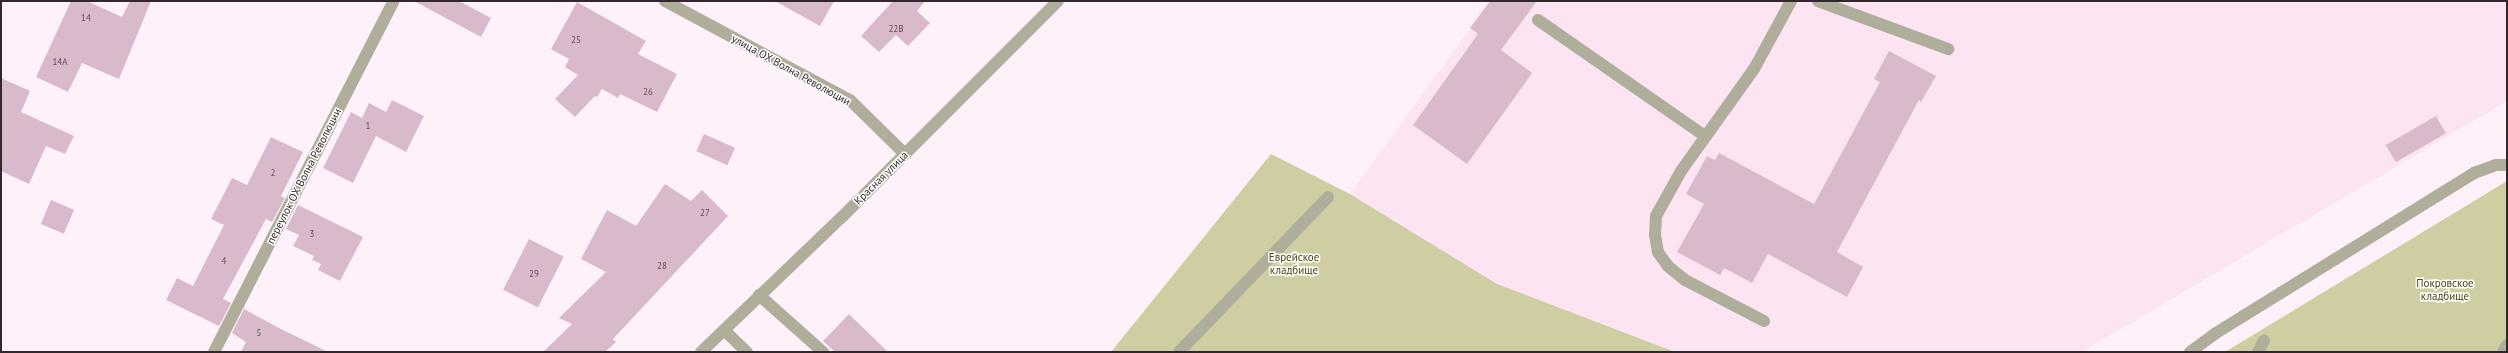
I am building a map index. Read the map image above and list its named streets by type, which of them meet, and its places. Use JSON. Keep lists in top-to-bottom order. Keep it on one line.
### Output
{"streets":{"street":["улица ОХ Волна Революции","переулок ОХ Волна Революции","Красная улица"]},"crossings":[["улица ОХ Волна Революции","Красная улица"]],"parks":["Еврейское кладбище","Покровское кладбище"],"house_numbers":["14","22В","25","14А","26","1","2","27","3","4","28","29","5"]}
